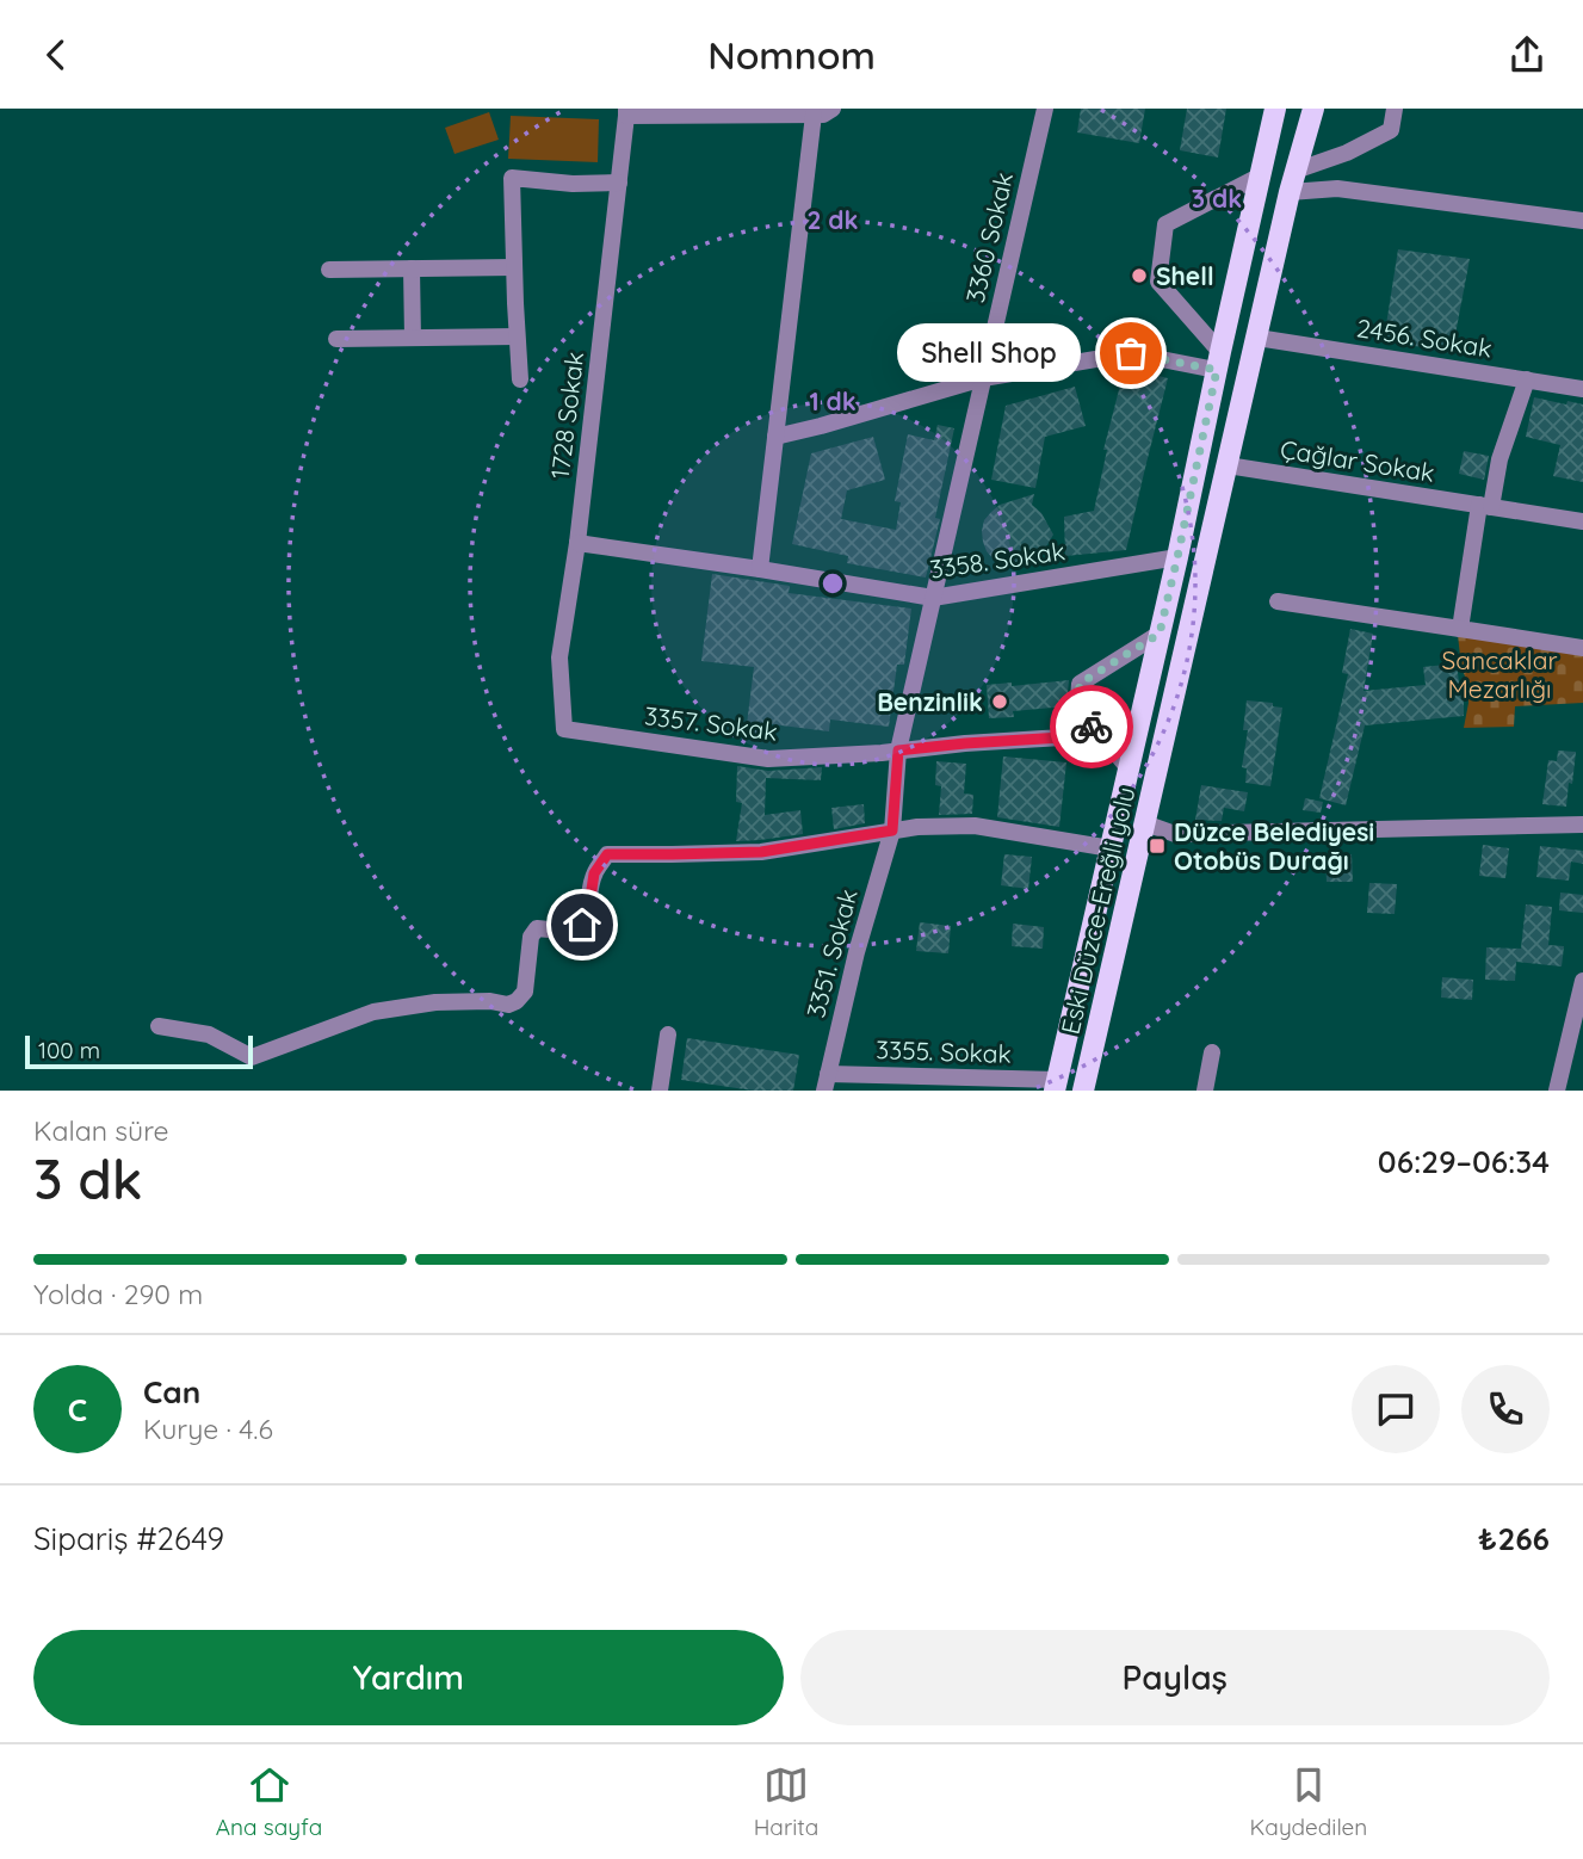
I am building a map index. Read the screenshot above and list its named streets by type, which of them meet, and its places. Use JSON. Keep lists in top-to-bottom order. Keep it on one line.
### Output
{"streets":{"main road":["Eski Düzce-Ereğli yolu"],"street":["3360 Sokak","2456. Sokak","1728 Sokak","Çağlar Sokak","3358. Sokak","3357. Sokak","3351. Sokak","3355. Sokak"]},"crossings":[["3360 Sokak","3358. Sokak"],["3360 Sokak","3351. Sokak"],["2456. Sokak","Eski Düzce-Ereğli yolu"],["1728 Sokak","3358. Sokak"],["1728 Sokak","3357. Sokak"],["Çağlar Sokak","Eski Düzce-Ereğli yolu"],["3358. Sokak","Eski Düzce-Ereğli yolu"],["3358. Sokak","3351. Sokak"],["3357. Sokak","3351. Sokak"],["Eski Düzce-Ereğli yolu","3355. Sokak"],["3351. Sokak","3355. Sokak"]],"parks":["Sancaklar Mezarlığı"],"places":{"other":["Shell","Shell Shop","Benzinlik"],"transit":["Düzce Belediyesi Otobüs Durağı"]},"scale_bar":"100 m","page":{"header":"Nomnom","bubble":"Shell Shop","scale":"100 m","heading":["3 dk","Kalan süre","06:29–06:34"],"panel":["Can","Kurye · 4.6","Sipariş #2649","₺266"],"bar":"Yolda · 290 m","round":"C","buttons":["Yardım","Paylaş"],"tabs":["Ana sayfa","Harita","Kaydedilen"]},"rings":["3 dk","2 dk","1 dk"]}
